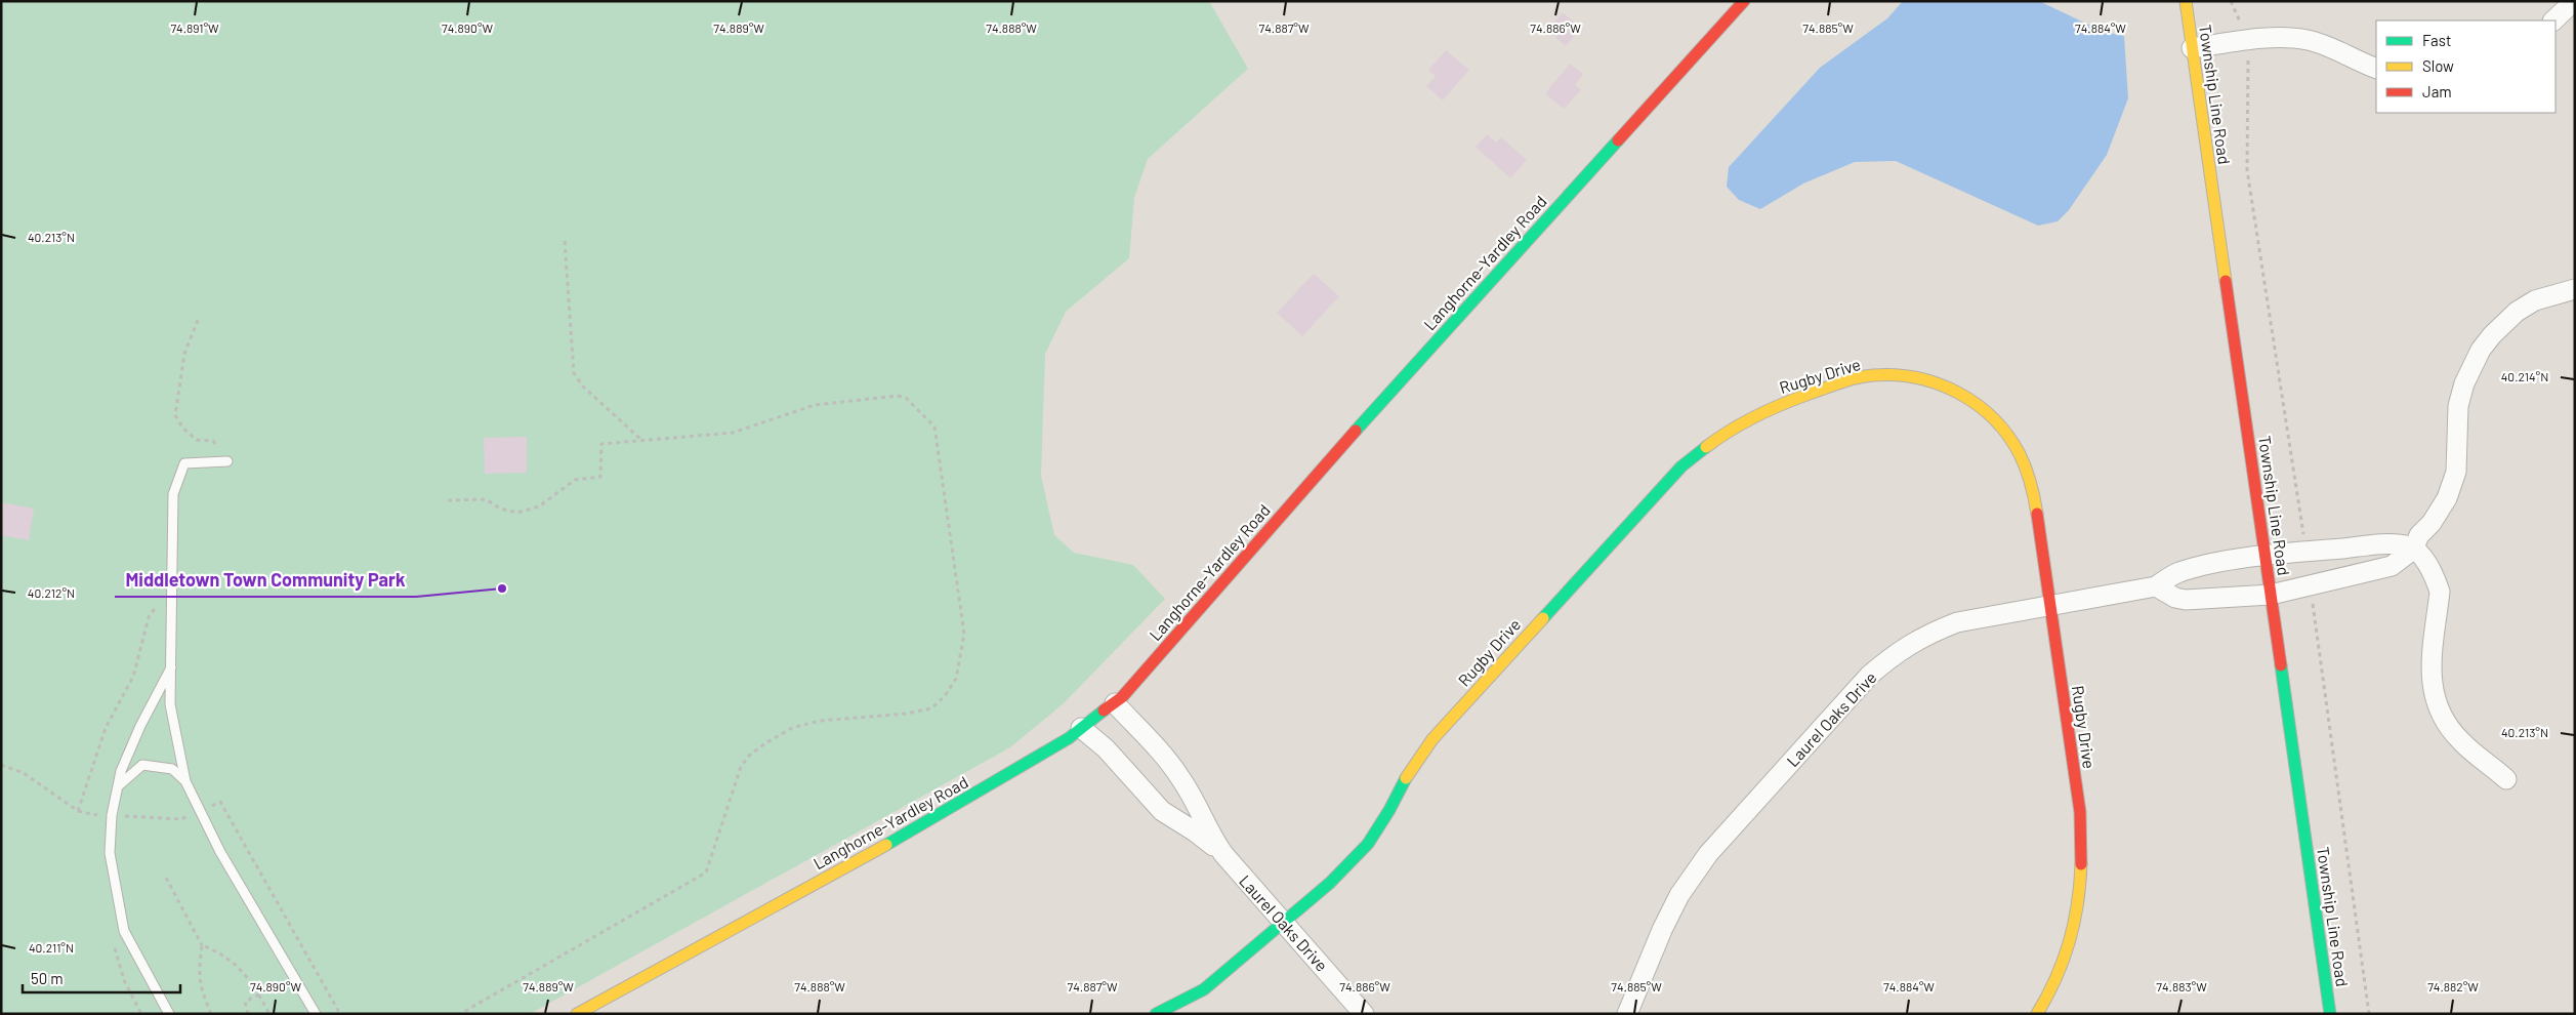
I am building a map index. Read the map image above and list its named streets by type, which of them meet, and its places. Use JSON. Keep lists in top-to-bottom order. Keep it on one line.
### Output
{"streets":{"street":["Township Line Road","Langhorne-Yardley Road","Rugby Drive","Laurel Oaks Drive"]},"crossings":[["Township Line Road","Laurel Oaks Drive"],["Langhorne-Yardley Road","Laurel Oaks Drive"],["Rugby Drive","Laurel Oaks Drive"]],"places":["Middletown Town Community Park"],"legend":["Fast","Slow","Jam"],"scale_bar":"50 m","coordinates":["74.891°W","74.890°W","74.889°W","74.888°W","74.887°W","74.886°W","74.885°W","74.884°W","40.213°N","40.214°N","40.212°N","40.211°N","74.883°W","74.882°W"]}
